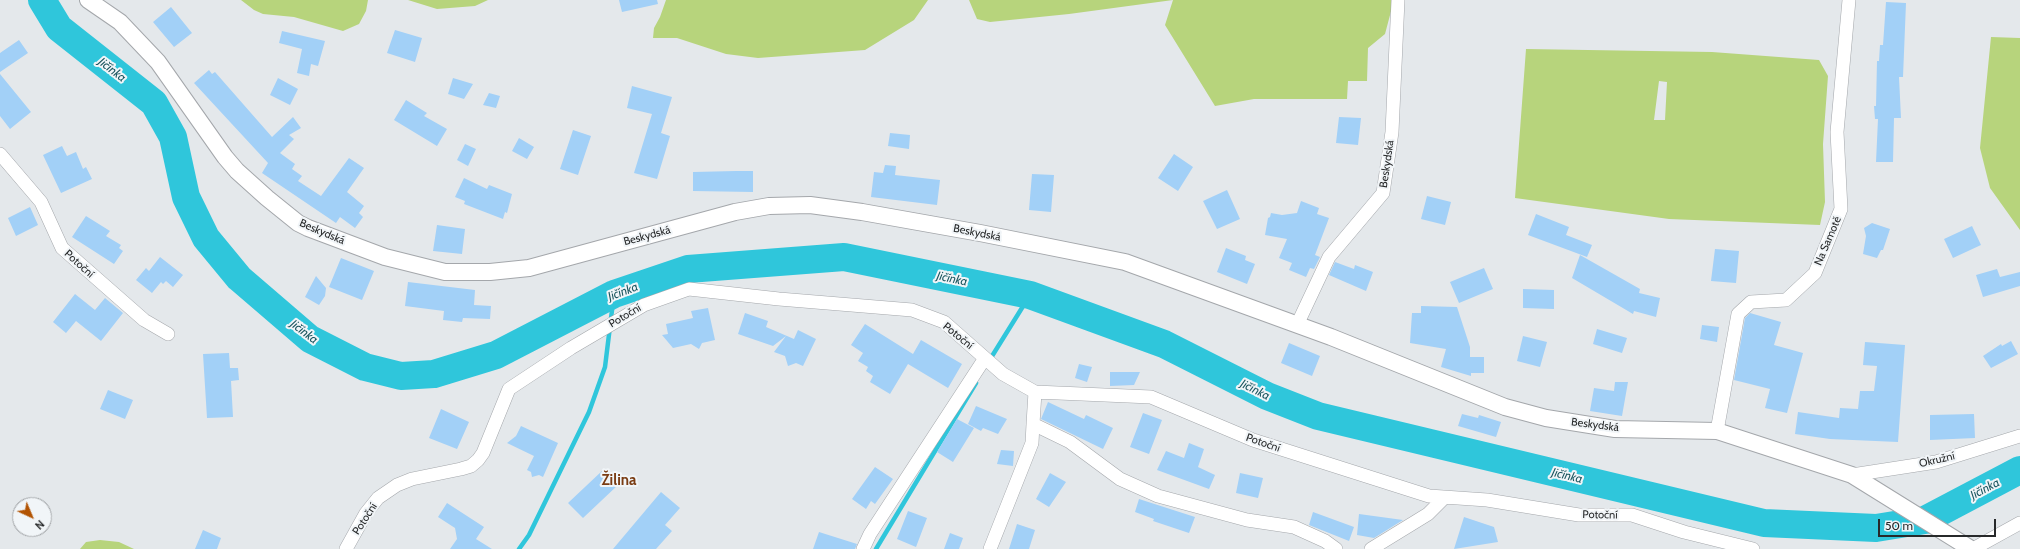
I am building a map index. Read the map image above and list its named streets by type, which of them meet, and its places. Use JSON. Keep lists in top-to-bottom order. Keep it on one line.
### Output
{"streets":{"street":["Beskydská","Na Samotě","Potoční","Okružní"]},"crossings":[["Beskydská","Na Samotě"],["Beskydská","Okružní"]],"districts":["Žilina"],"water":["Jičínka"],"scale_bar":"50 m","north":"bottom right"}
